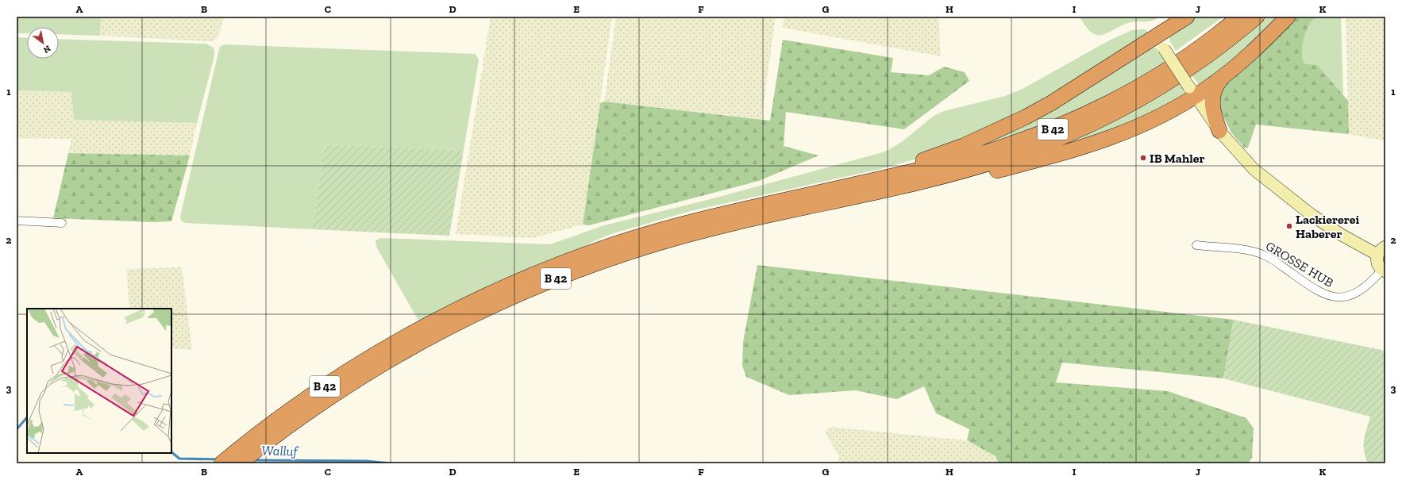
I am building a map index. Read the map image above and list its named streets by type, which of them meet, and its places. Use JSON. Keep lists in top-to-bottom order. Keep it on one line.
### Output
{"streets":{"highway":["B 42"],"street":["GROSSE HUB"]},"water":["Walluf"],"places":["IB Mahler","Lackiererei Haberer"],"north":"bottom right","grid":{"columns":["A","B","C","D","E","F","G","H","I","J","K"],"rows":["1","2","3"]}}
